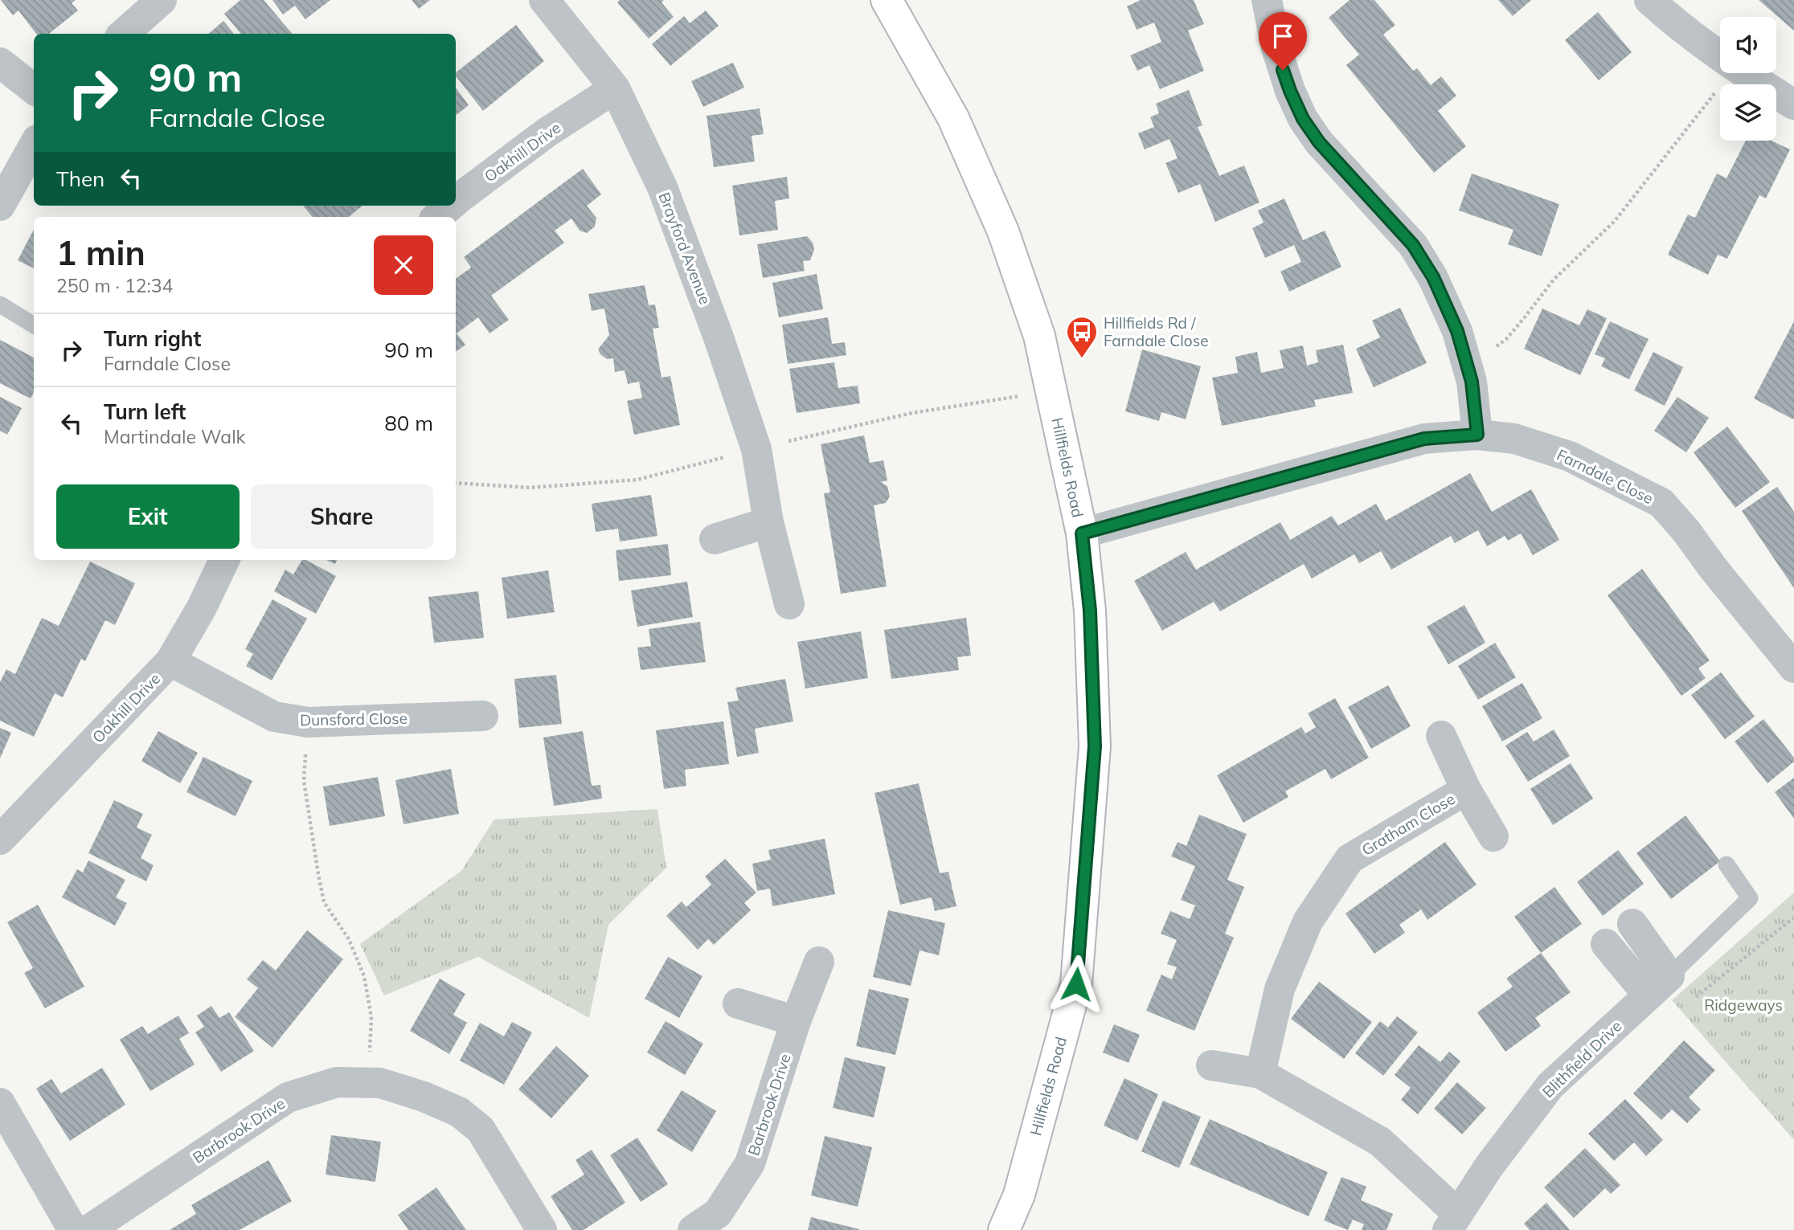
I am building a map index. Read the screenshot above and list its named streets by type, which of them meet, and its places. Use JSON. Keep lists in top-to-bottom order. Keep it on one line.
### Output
{"streets":{"street":["Oakhill Drive","Brayford Avenue","Hillfields Road","Farndale Close","Dunsford Close","Gratham Close","Blithfield Drive","Barbrook Drive"]},"crossings":[["Oakhill Drive","Brayford Avenue"],["Oakhill Drive","Dunsford Close"],["Hillfields Road","Farndale Close"]],"parks":["Ridgeways"],"places":{"bus stop":["Hillfields Rd / Farndale Close"]},"page":{"turn":["90 m","Farndale Close"],"then":"Then","heading":["1 min","250 m · 12:34"],"list":[{"name":"Turn right","note":"Farndale Close","value":"90 m"},{"name":"Turn left","note":"Martindale Walk","value":"80 m"}],"buttons":["Exit","Share"]}}
